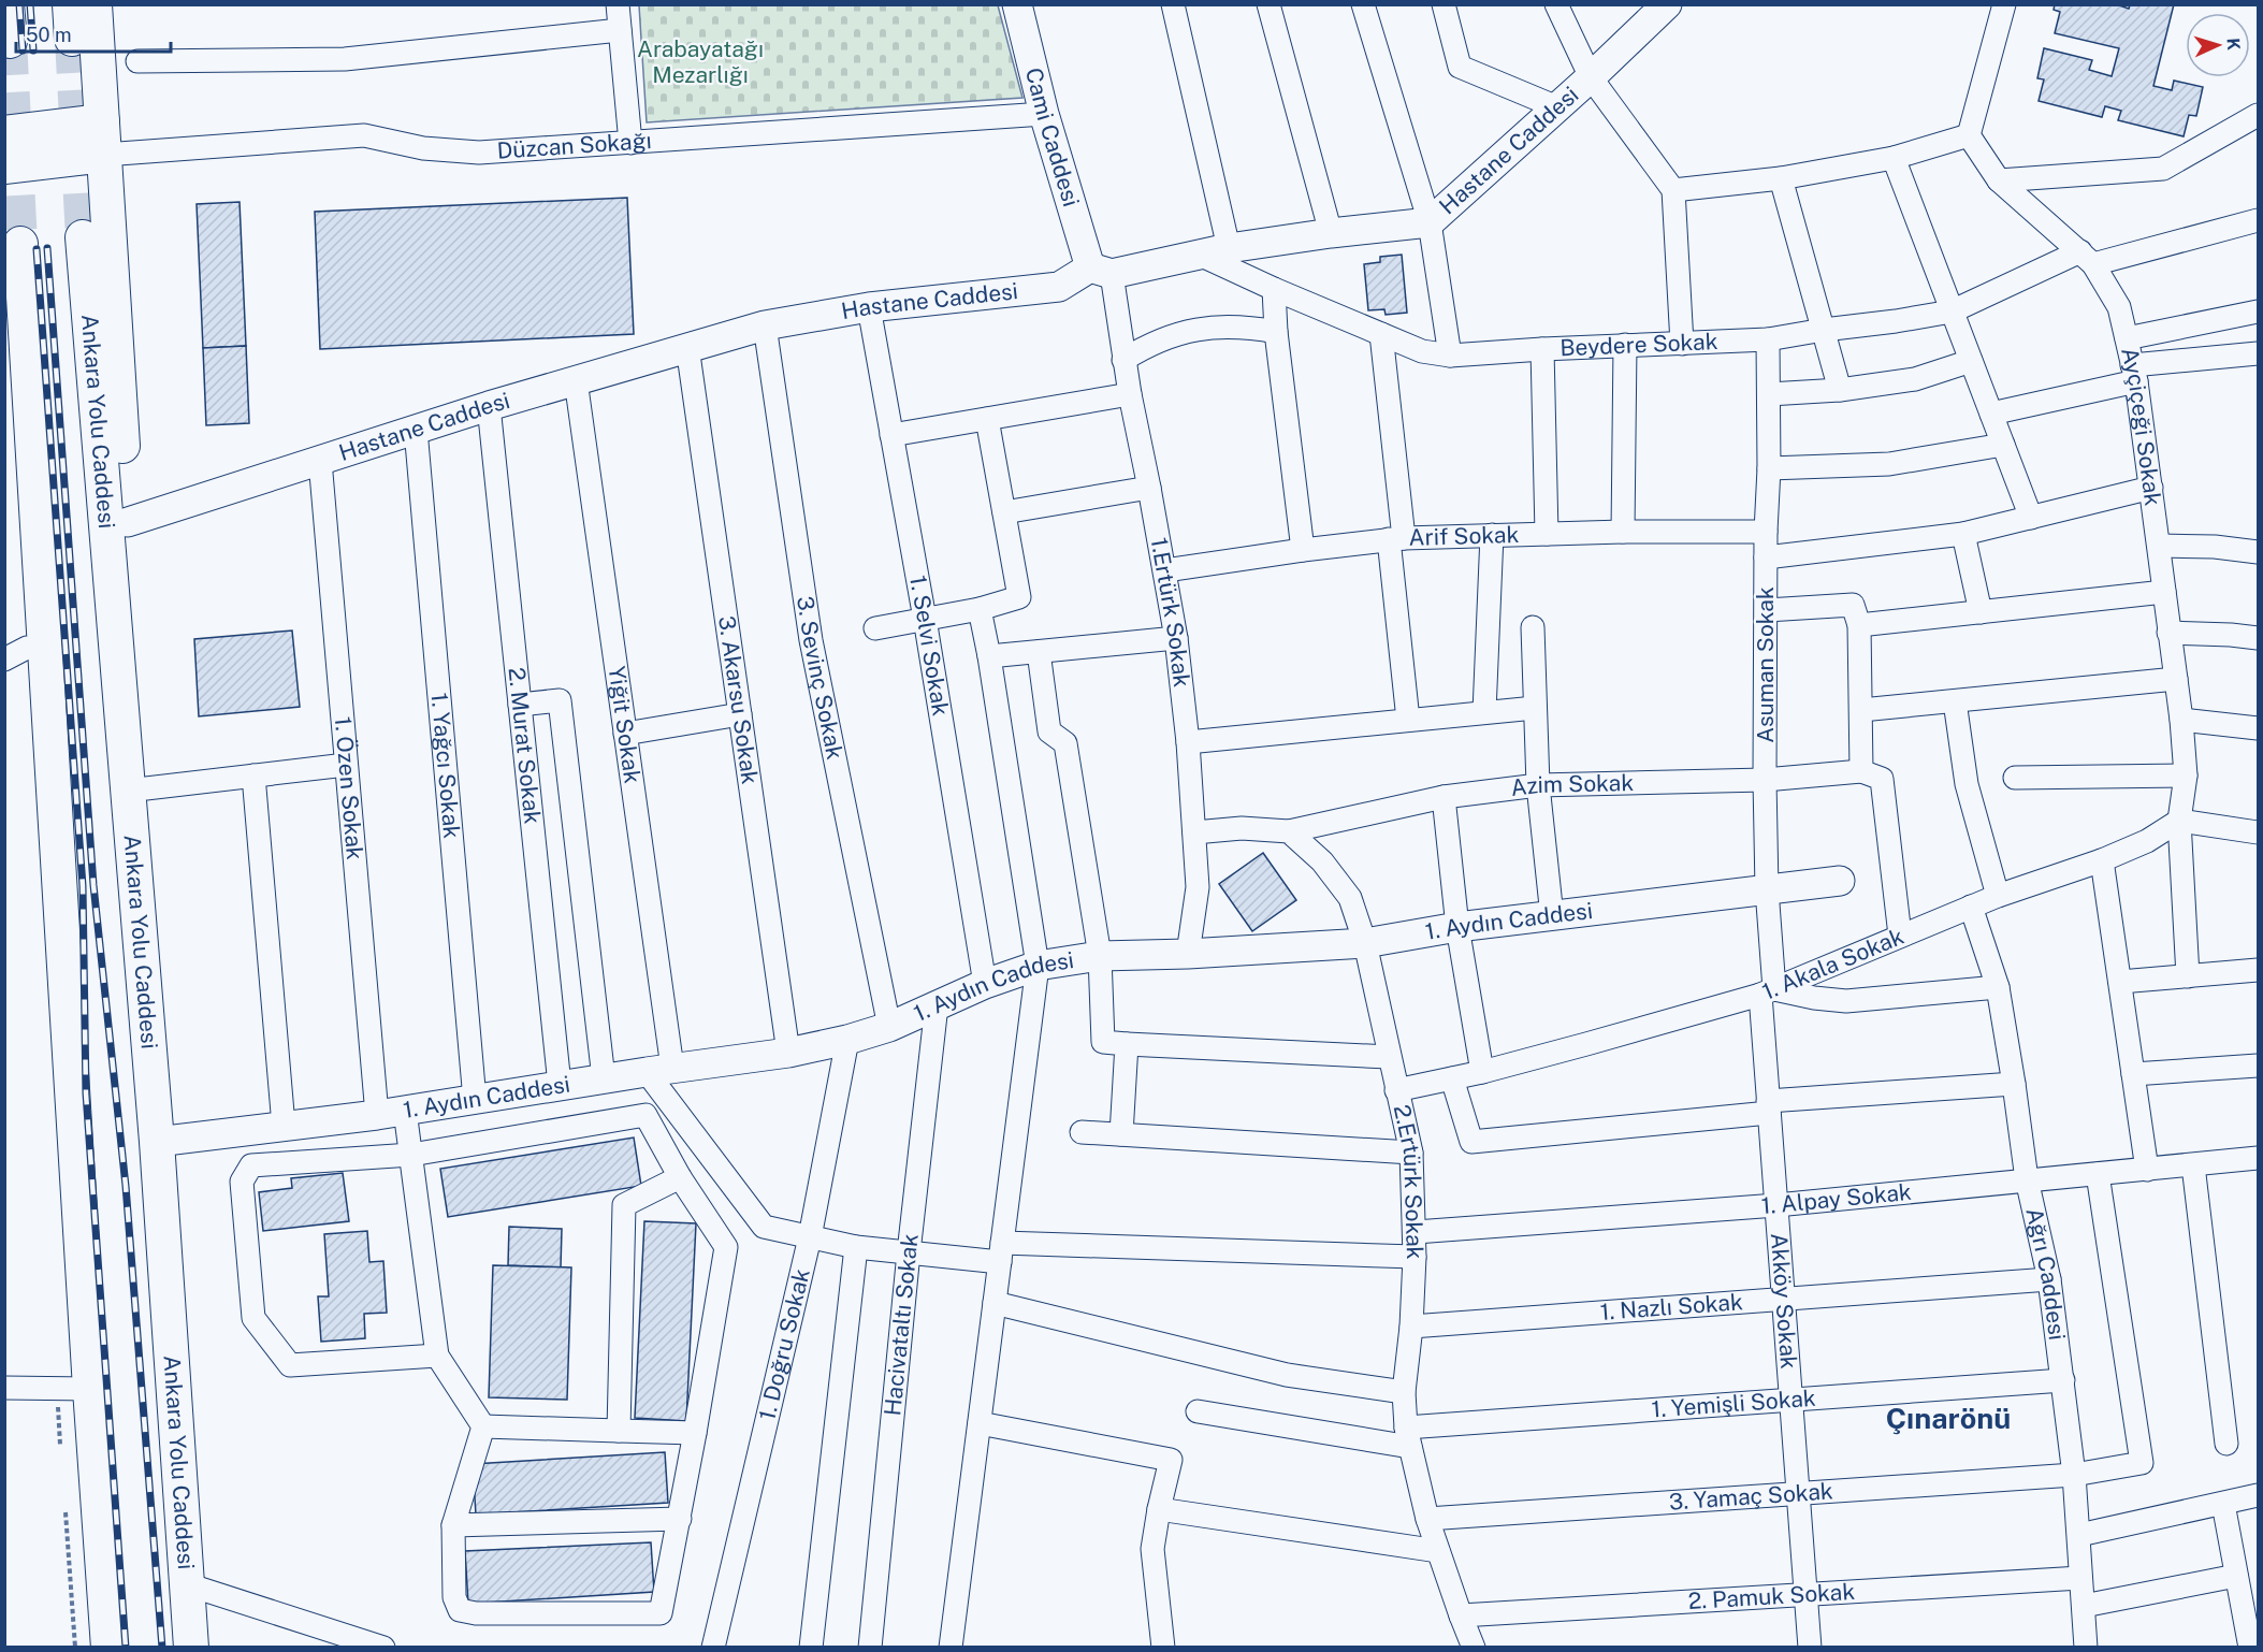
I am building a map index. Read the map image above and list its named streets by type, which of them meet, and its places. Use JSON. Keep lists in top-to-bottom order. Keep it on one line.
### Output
{"streets":{"highway":["Ankara Yolu Caddesi"],"main road":["Cami Caddesi","Hastane Caddesi","1. Aydın Caddesi"],"street":["Düzcan Sokağı","Beydere Sokak","Ayçiçeği Sokak","Arif Sokak","1.Ertürk Sokak","1. Selvi Sokak","Asuman Sokak","3. Sevinç Sokak","3. Akarsu Sokak","Yiğit Sokak","2. Murat Sokak","1. Yağcı Sokak","Azim Sokak","1. Özen Sokak","1. Akala Sokak","2.Ertürk Sokak","1. Alpay Sokak","Ağrı Caddesi","Akköy Sokak","1. Nazlı Sokak","Hacivataltı Sokak","1. Doğru Sokak","1. Yemişli Sokak","3. Yamaç Sokak","2. Pamuk Sokak"]},"crossings":[["Cami Caddesi","Düzcan Sokağı"],["Cami Caddesi","Hastane Caddesi"],["Cami Caddesi","1.Ertürk Sokak"],["Hastane Caddesi","Beydere Sokak"],["Hastane Caddesi","1.Ertürk Sokak"],["Hastane Caddesi","1. Selvi Sokak"],["Hastane Caddesi","3. Sevinç Sokak"],["Hastane Caddesi","3. Akarsu Sokak"],["Hastane Caddesi","Yiğit Sokak"],["Hastane Caddesi","2. Murat Sokak"],["Hastane Caddesi","1. Yağcı Sokak"],["Hastane Caddesi","1. Özen Sokak"],["Beydere Sokak","Ayçiçeği Sokak"],["Beydere Sokak","Asuman Sokak"],["Ankara Yolu Caddesi","1. Aydın Caddesi"],["Ayçiçeği Sokak","1. Akala Sokak"],["Arif Sokak","1.Ertürk Sokak"],["Arif Sokak","Asuman Sokak"],["1.Ertürk Sokak","1. Aydın Caddesi"],["1. Selvi Sokak","1. Aydın Caddesi"],["Asuman Sokak","Azim Sokak"],["Asuman Sokak","1. Aydın Caddesi"],["Asuman Sokak","1. Akala Sokak"],["Asuman Sokak","Akköy Sokak"],["3. Sevinç Sokak","1. Aydın Caddesi"],["3. Akarsu Sokak","1. Aydın Caddesi"],["Yiğit Sokak","1. Aydın Caddesi"],["2. Murat Sokak","1. Aydın Caddesi"],["1. Yağcı Sokak","1. Aydın Caddesi"],["Azim Sokak","2.Ertürk Sokak"],["1. Özen Sokak","1. Aydın Caddesi"],["1. Aydın Caddesi","2.Ertürk Sokak"],["1. Aydın Caddesi","Hacivataltı Sokak"],["1. Aydın Caddesi","1. Doğru Sokak"],["1. Akala Sokak","2.Ertürk Sokak"],["1. Akala Sokak","Ağrı Caddesi"],["1. Akala Sokak","Akköy Sokak"],["2.Ertürk Sokak","1. Alpay Sokak"],["2.Ertürk Sokak","1. Nazlı Sokak"],["2.Ertürk Sokak","1. Yemişli Sokak"],["2.Ertürk Sokak","3. Yamaç Sokak"],["2.Ertürk Sokak","2. Pamuk Sokak"],["1. Alpay Sokak","Ağrı Caddesi"],["1. Alpay Sokak","Akköy Sokak"],["1. Alpay Sokak","3. Yamaç Sokak"],["Ağrı Caddesi","1. Nazlı Sokak"],["Ağrı Caddesi","1. Yemişli Sokak"],["Ağrı Caddesi","3. Yamaç Sokak"],["Ağrı Caddesi","2. Pamuk Sokak"],["Akköy Sokak","1. Nazlı Sokak"],["Akköy Sokak","1. Yemişli Sokak"],["Akköy Sokak","3. Yamaç Sokak"],["Akköy Sokak","2. Pamuk Sokak"]],"districts":["Çınarönü"],"parks":["Arabayatağı Mezarlığı"],"scale_bar":"50 m","north":"right"}
